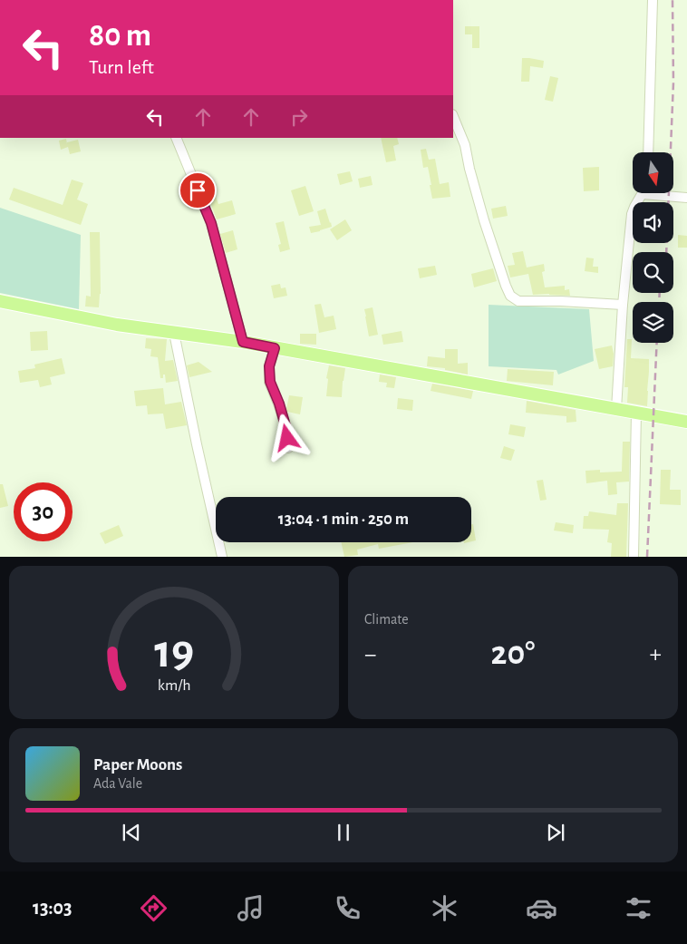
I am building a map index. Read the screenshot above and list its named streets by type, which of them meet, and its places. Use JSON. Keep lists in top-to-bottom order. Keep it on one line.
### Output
{"north":"bottom","page":{"turn":["80 m","Turn left"],"limit":"30","trip":"13:04 · 1 min · 250 m","tile":"Climate","heat":["−","20°","+"],"song":["Paper Moons","Ada Vale"],"tabs":"13:03","gauge":["19","km/h"]}}
